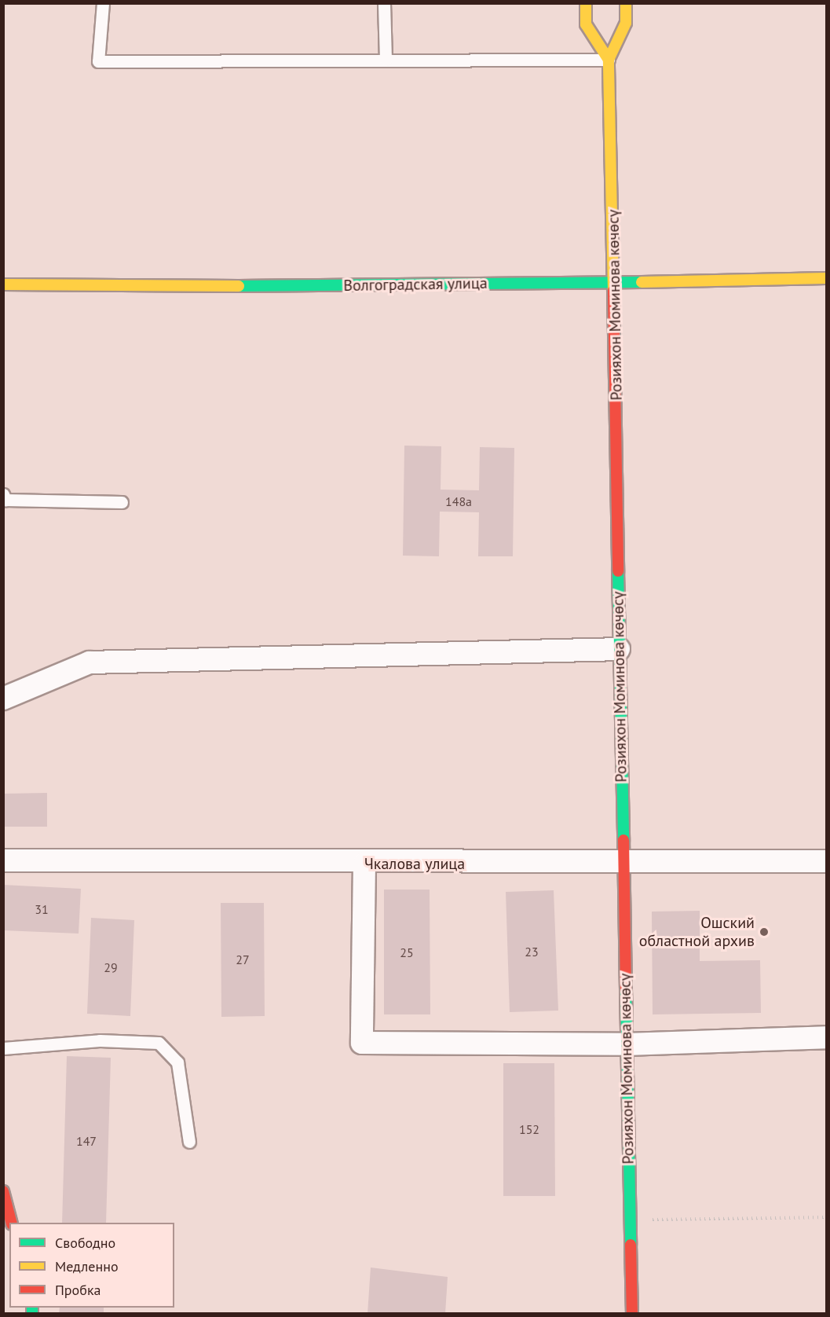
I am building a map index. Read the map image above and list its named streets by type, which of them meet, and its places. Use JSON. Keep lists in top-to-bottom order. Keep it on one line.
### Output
{"streets":{"street":["Волгоградская улица","Розияхон Моминова көчөсү","Чкалова улица"]},"crossings":[["Волгоградская улица","Розияхон Моминова көчөсү"],["Розияхон Моминова көчөсү","Чкалова улица"]],"places":["Ошский областной архив"],"house_numbers":["148а","31","23","25","27","29","152","147"],"legend":["Свободно","Медленно","Пробка"]}
